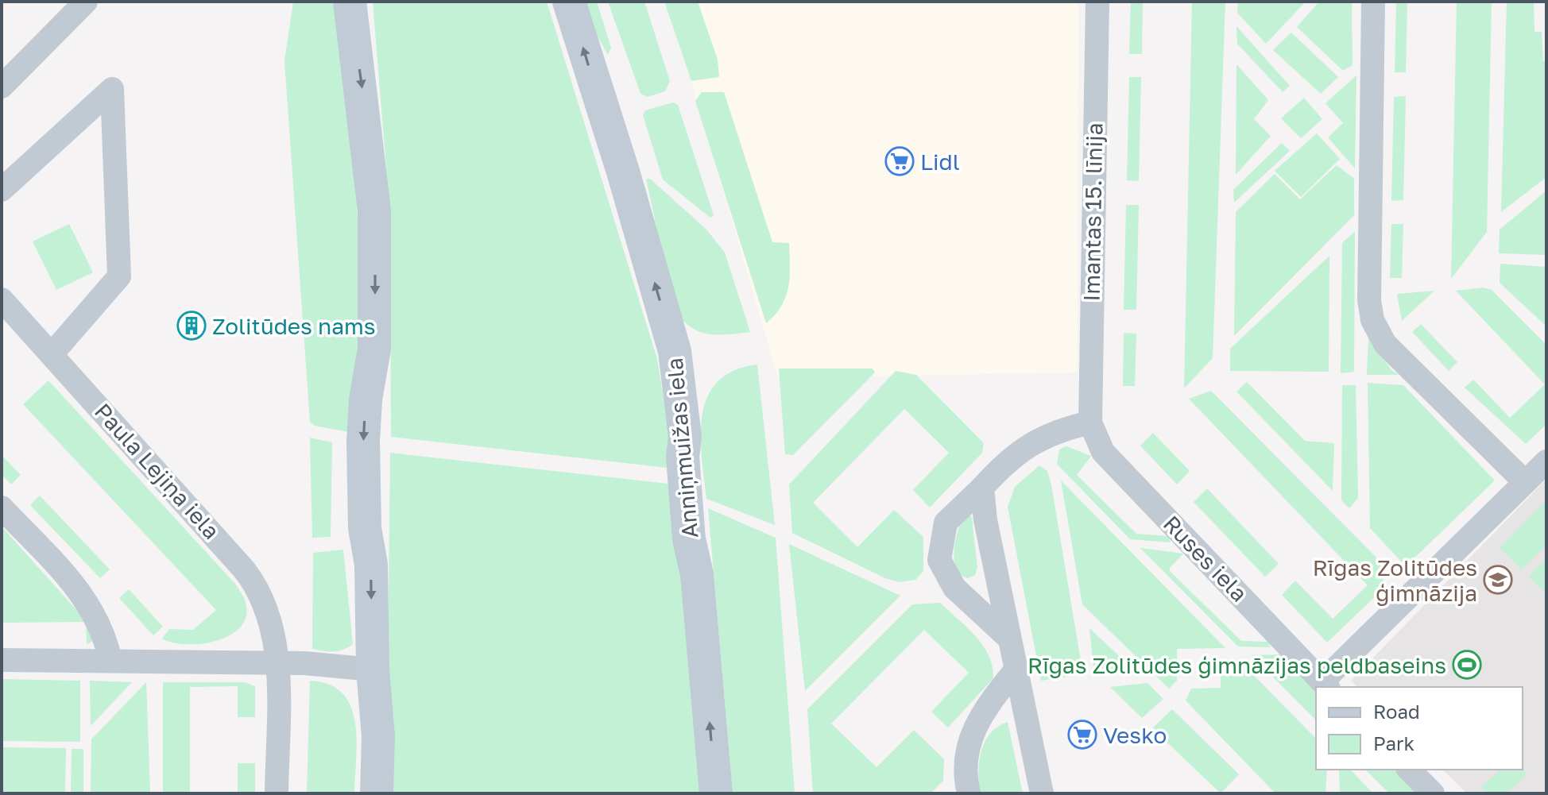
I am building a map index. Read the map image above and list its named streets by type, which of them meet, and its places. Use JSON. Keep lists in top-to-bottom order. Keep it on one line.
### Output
{"streets":{"street":["Imantas 15. līnija","Anniņmuižas iela","Paula Lejiņa iela","Ruses iela"]},"crossings":[["Imantas 15. līnija","Ruses iela"]],"places":{"supermarket":["Lidl","Vesko"],"building":["Zolitūdes nams"],"school or university":["Rīgas Zolitūdes ģimnāzija"],"sports":["Rīgas Zolitūdes ģimnāzijas peldbaseins"]},"legend":["Road","Park"]}
